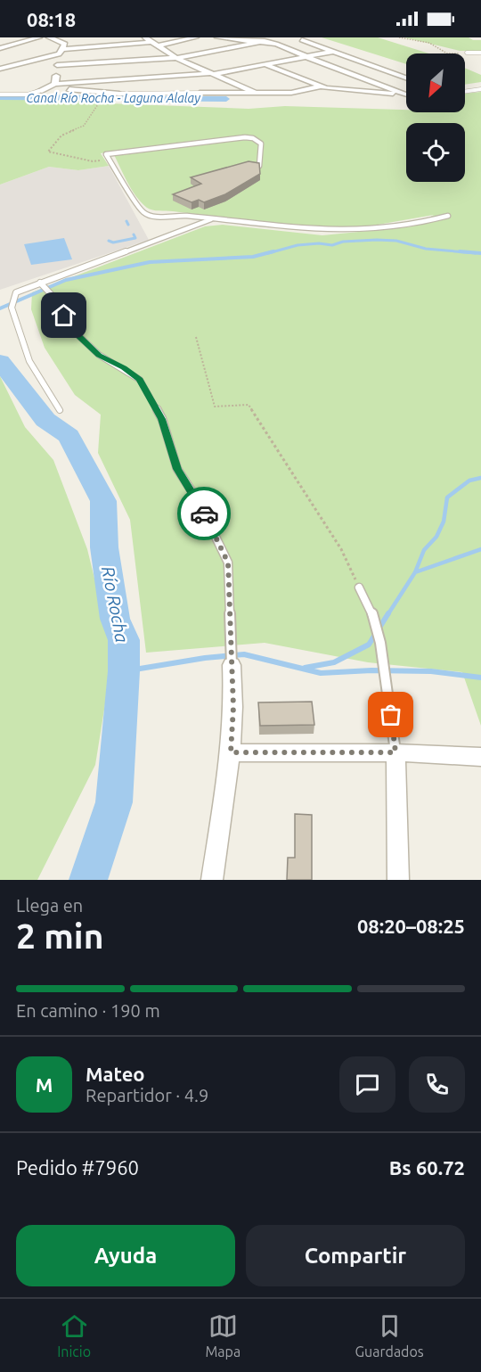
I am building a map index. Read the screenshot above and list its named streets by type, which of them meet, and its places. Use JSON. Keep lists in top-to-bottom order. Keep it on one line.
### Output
{"water":["Canal Río Rocha - Laguna Alalay","Río Rocha"],"north":"bottom left","page":{"status":"08:18","heading":["2 min","Llega en","08:20–08:25"],"panel":["Mateo","Repartidor · 4.9","Pedido #7960","Bs 60.72"],"bar":"En camino · 190 m","round":"M","buttons":["Ayuda","Compartir"],"tabs":["Inicio","Mapa","Guardados"]}}
